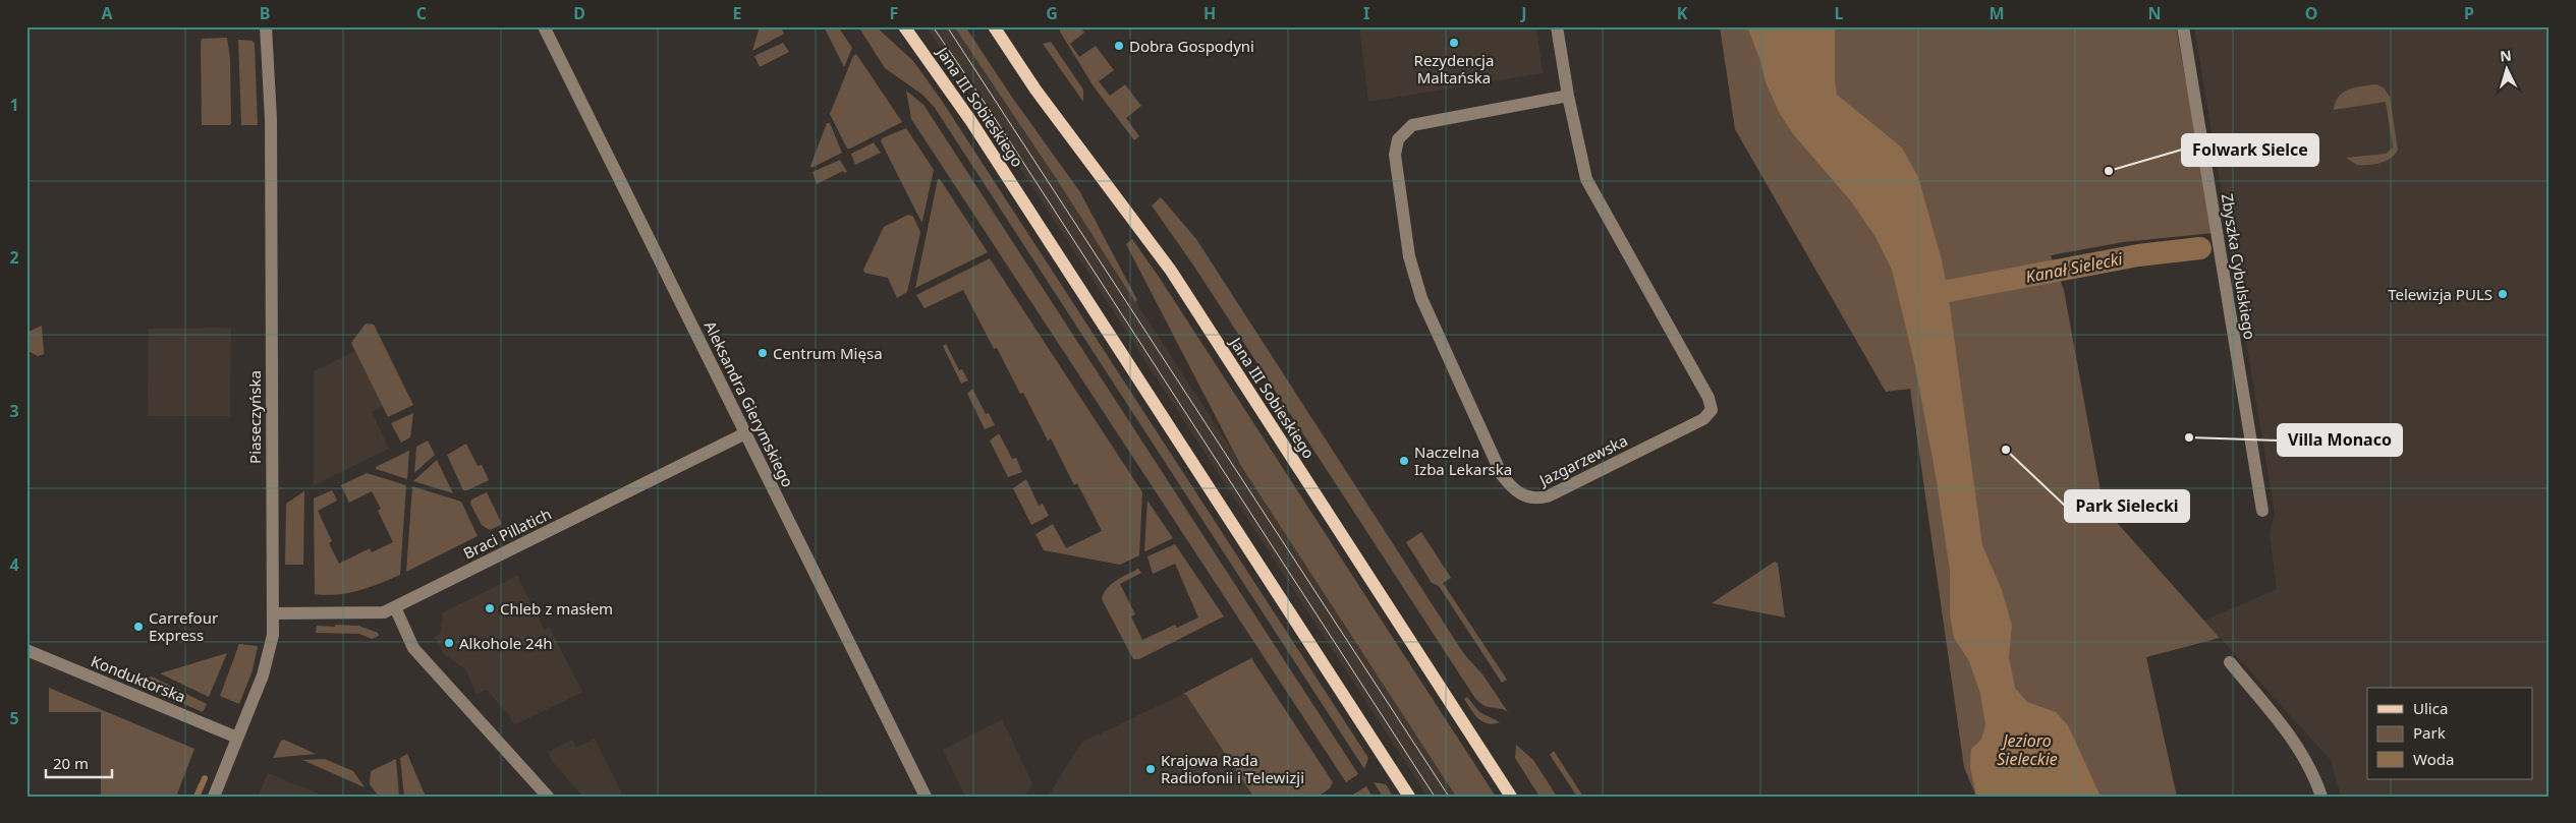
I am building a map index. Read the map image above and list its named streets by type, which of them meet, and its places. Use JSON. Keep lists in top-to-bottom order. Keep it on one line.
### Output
{"streets":{"main road":["Jana III Sobieskiego"],"street":["Zbyszka Cybulskiego","Aleksandra Gierymskiego","Piaseczyńska","Jazgarzewska","Braci Pillatich","Konduktorska"]},"crossings":[["Aleksandra Gierymskiego","Braci Pillatich"],["Piaseczyńska","Braci Pillatich"],["Piaseczyńska","Konduktorska"]],"water":["Kanał Sielecki","Jezioro Sieleckie"],"places":["Rezydencja Maltańska","Dobra Gospodyni","Folwark Sielce","Telewizja PULS","Centrum Mięsa","Villa Monaco","Park Sielecki","Naczelna Izba Lekarska","Chleb z masłem","Carrefour Express","Alkohole 24h","Krajowa Rada Radiofonii i Telewizji"],"legend":["Ulica","Park","Woda"],"scale_bar":"20 m","north":"top","grid":{"columns":["A","B","C","D","E","F","G","H","I","J","K","L","M","N","O","P"],"rows":["1","2","3","4","5"]}}
